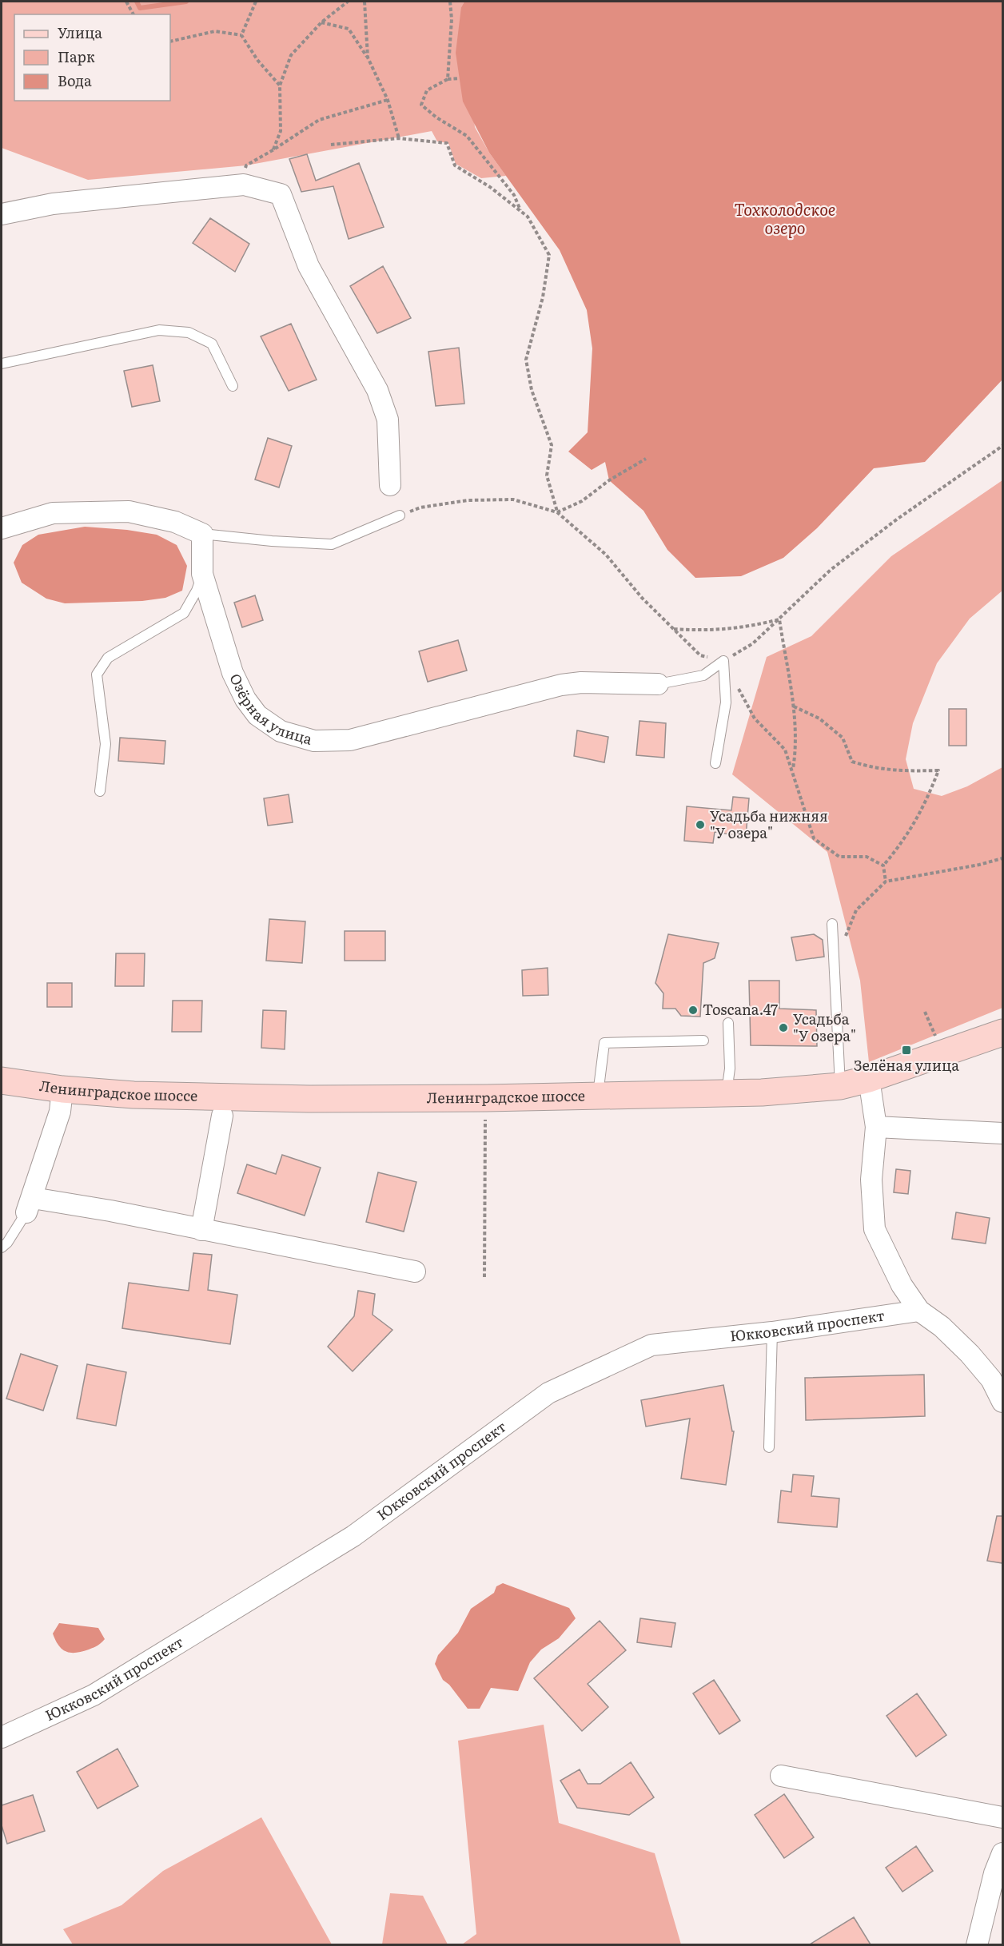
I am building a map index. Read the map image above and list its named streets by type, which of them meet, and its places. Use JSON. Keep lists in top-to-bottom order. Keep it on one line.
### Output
{"streets":{"main road":["Ленинградское шоссе"],"street":["Озёрная улица","Юкковский проспект"]},"water":["Тохколодское озеро"],"places":{"other":["Усадьба нижняя \"У озера\"","Toscana.47","Усадьба \"У озера\""],"transit":["Зелёная улица"]},"legend":["Улица","Парк","Вода"]}
